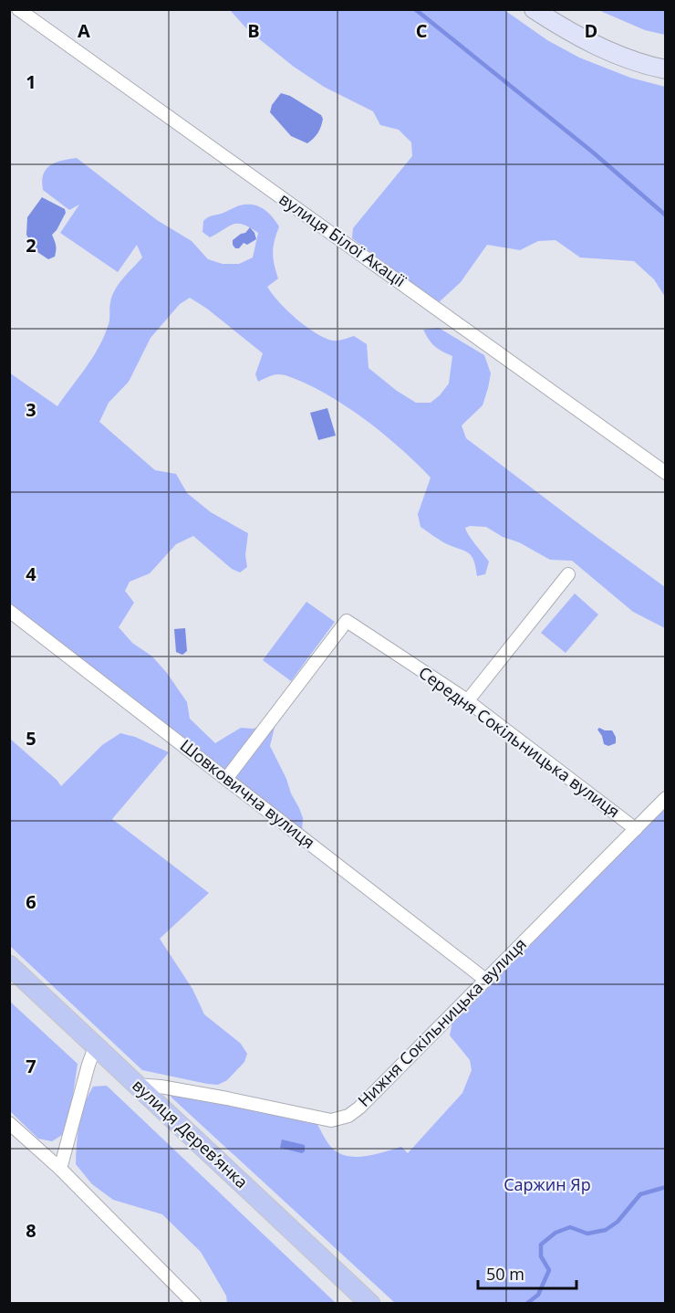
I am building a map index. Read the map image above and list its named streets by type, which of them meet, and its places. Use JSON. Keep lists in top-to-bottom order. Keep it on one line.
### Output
{"streets":{"main road":["вулиця Дерев’янка"],"street":["вулиця Білої Акації","Середня Сокільницька вулиця","Шовковична вулиця","Нижня Сокільницька вулиця"]},"crossings":[["Середня Сокільницька вулиця","Шовковична вулиця"],["Середня Сокільницька вулиця","Нижня Сокільницька вулиця"],["Шовковична вулиця","Нижня Сокільницька вулиця"],["Нижня Сокільницька вулиця","вулиця Дерев’янка"]],"parks":["Саржин Яр"],"scale_bar":"50 m","grid":{"columns":["A","B","C","D"],"rows":["1","2","3","4","5","6","7","8"]}}
